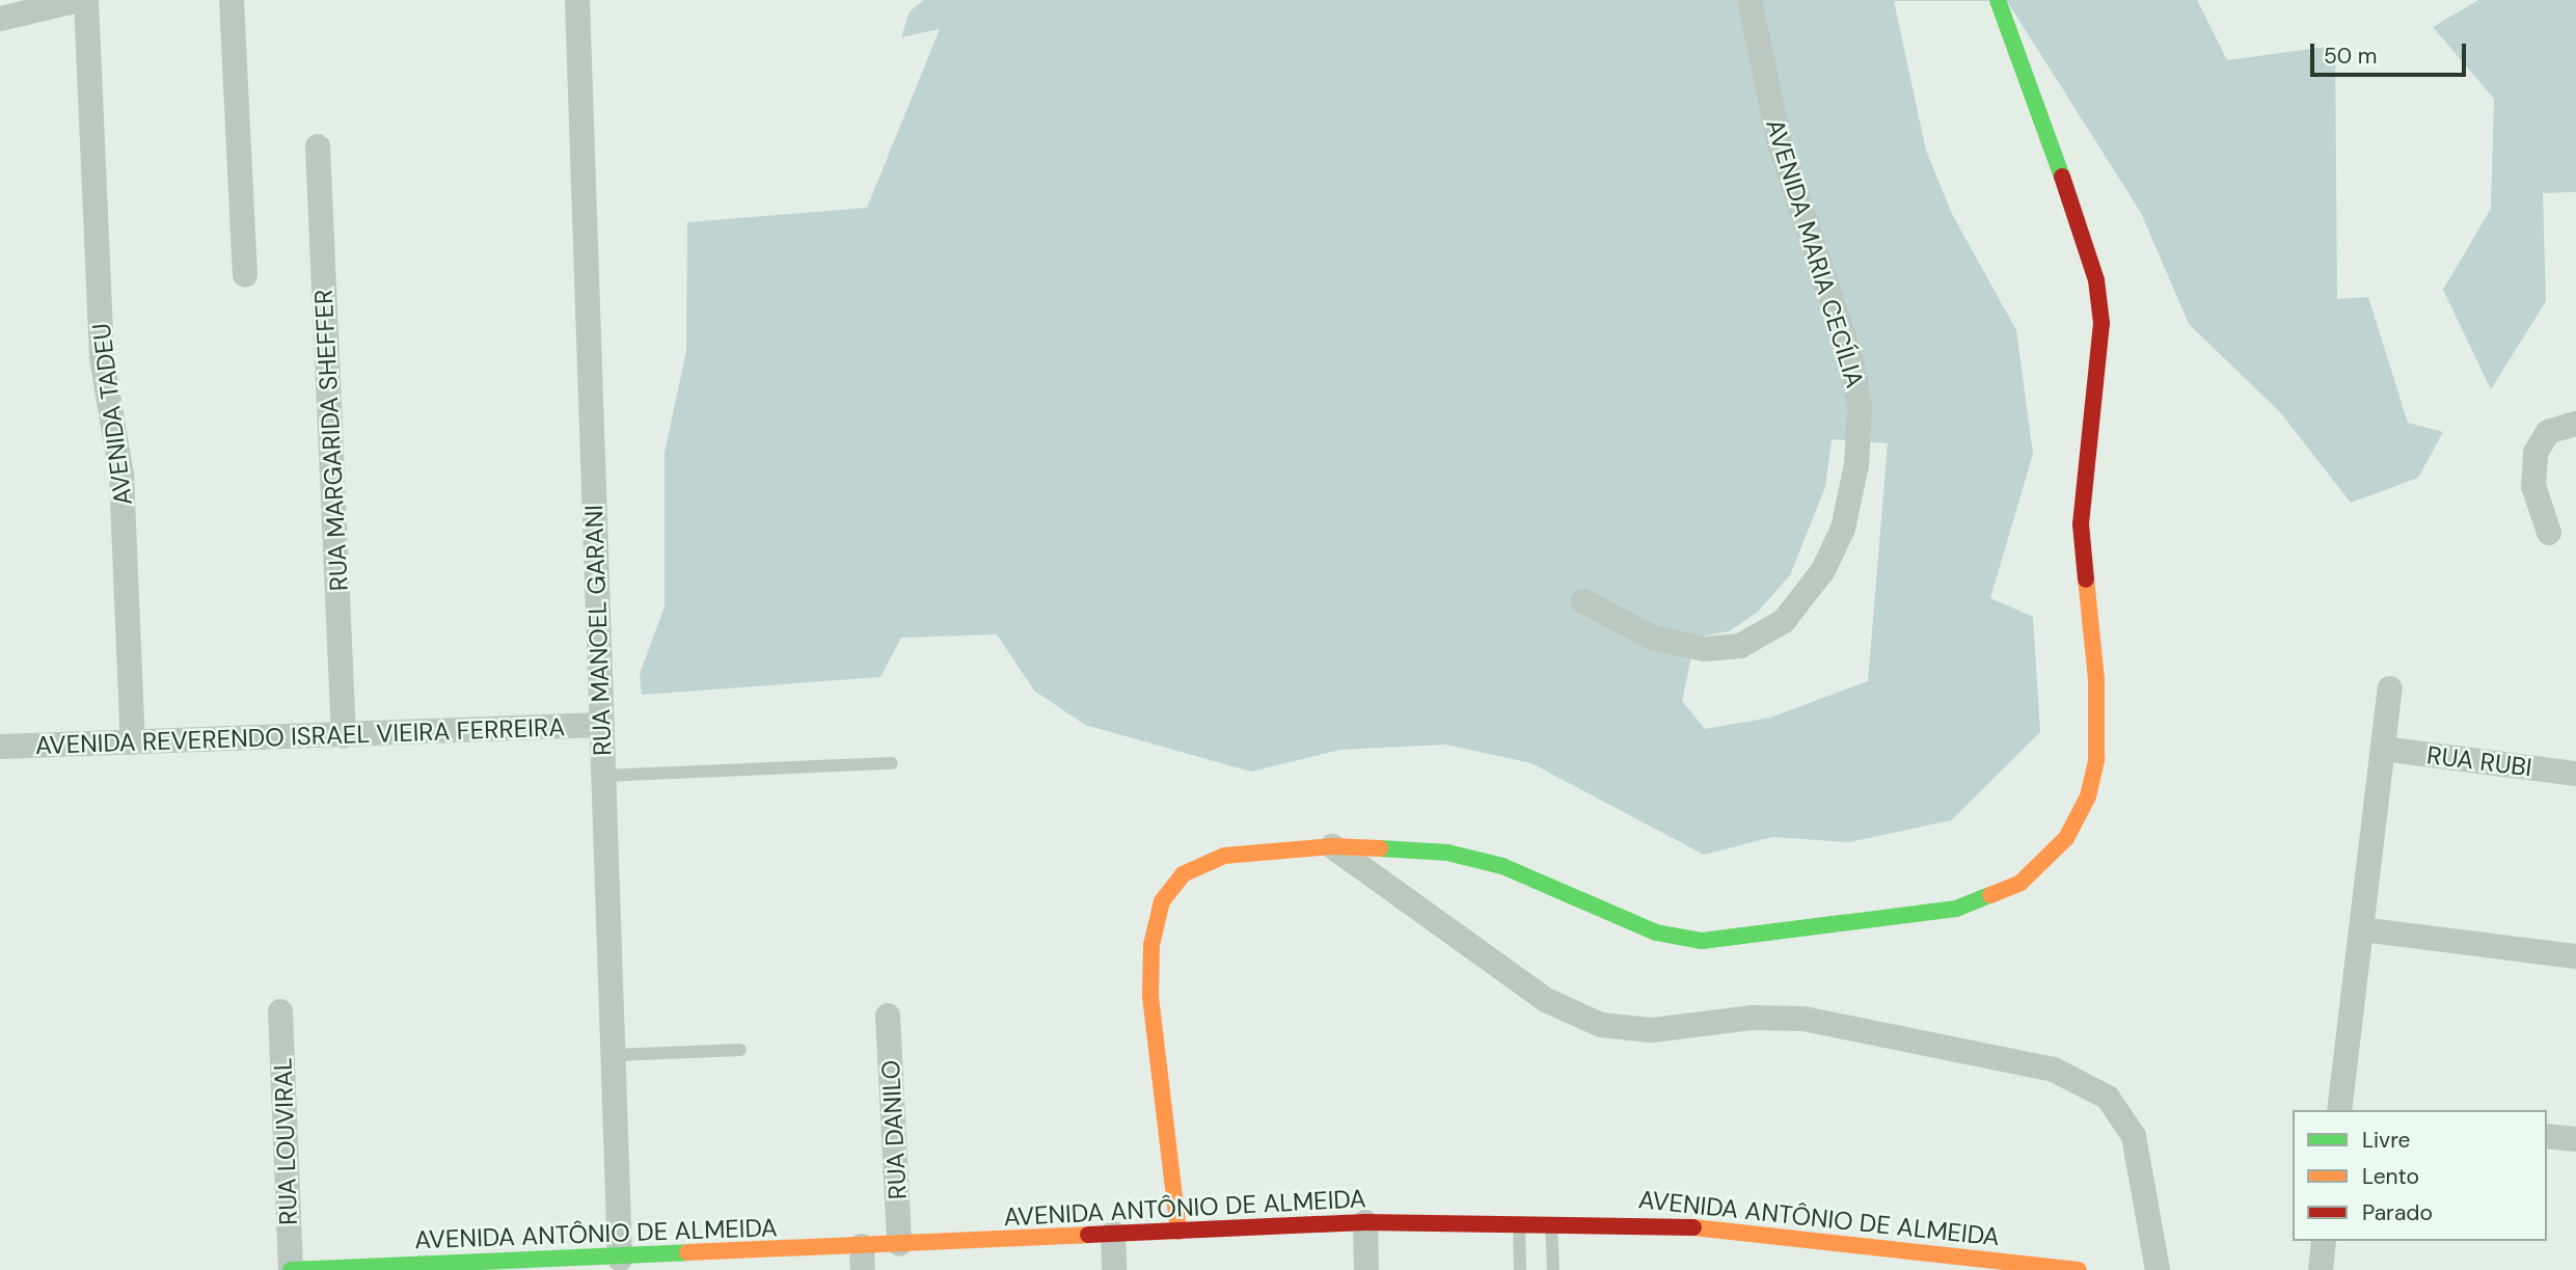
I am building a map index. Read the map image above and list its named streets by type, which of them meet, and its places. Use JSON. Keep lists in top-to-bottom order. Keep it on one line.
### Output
{"streets":{"street":["AVENIDA MARIA CECÍLIA","AVENIDA TADEU","RUA MARGARIDA SHEFFER","RUA MANOEL GARANI","AVENIDA REVERENDO ISRAEL VIEIRA FERREIRA","RUA RUBI","RUA DANILO","RUA LOUVIRAL","AVENIDA ANTÔNIO DE ALMEIDA"]},"crossings":[["AVENIDA TADEU","AVENIDA REVERENDO ISRAEL VIEIRA FERREIRA"],["RUA MARGARIDA SHEFFER","AVENIDA REVERENDO ISRAEL VIEIRA FERREIRA"],["RUA MANOEL GARANI","AVENIDA REVERENDO ISRAEL VIEIRA FERREIRA"],["RUA MANOEL GARANI","AVENIDA ANTÔNIO DE ALMEIDA"],["RUA DANILO","AVENIDA ANTÔNIO DE ALMEIDA"],["RUA LOUVIRAL","AVENIDA ANTÔNIO DE ALMEIDA"]],"legend":["Livre","Lento","Parado"],"scale_bar":"50 m"}
